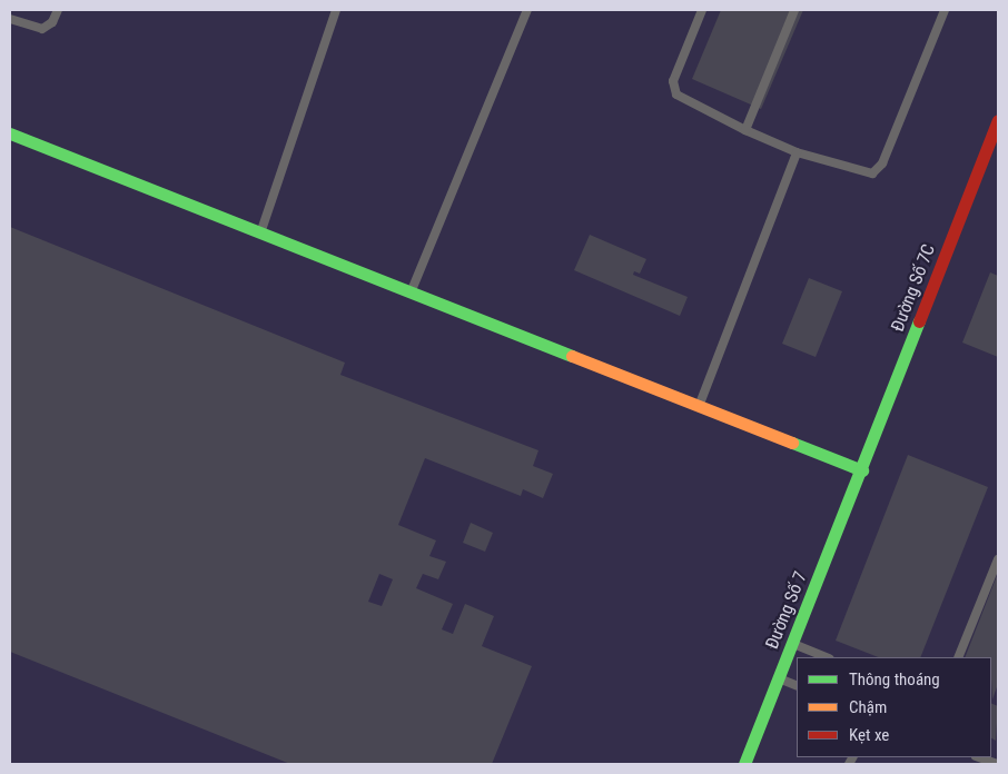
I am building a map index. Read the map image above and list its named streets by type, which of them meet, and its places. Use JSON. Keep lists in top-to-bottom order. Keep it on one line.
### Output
{"streets":{"street":["Đường Số 7C","Đường Số 7"]},"crossings":[["Đường Số 7C","Đường Số 7"]],"legend":["Thông thoáng","Chậm","Kẹt xe"]}
